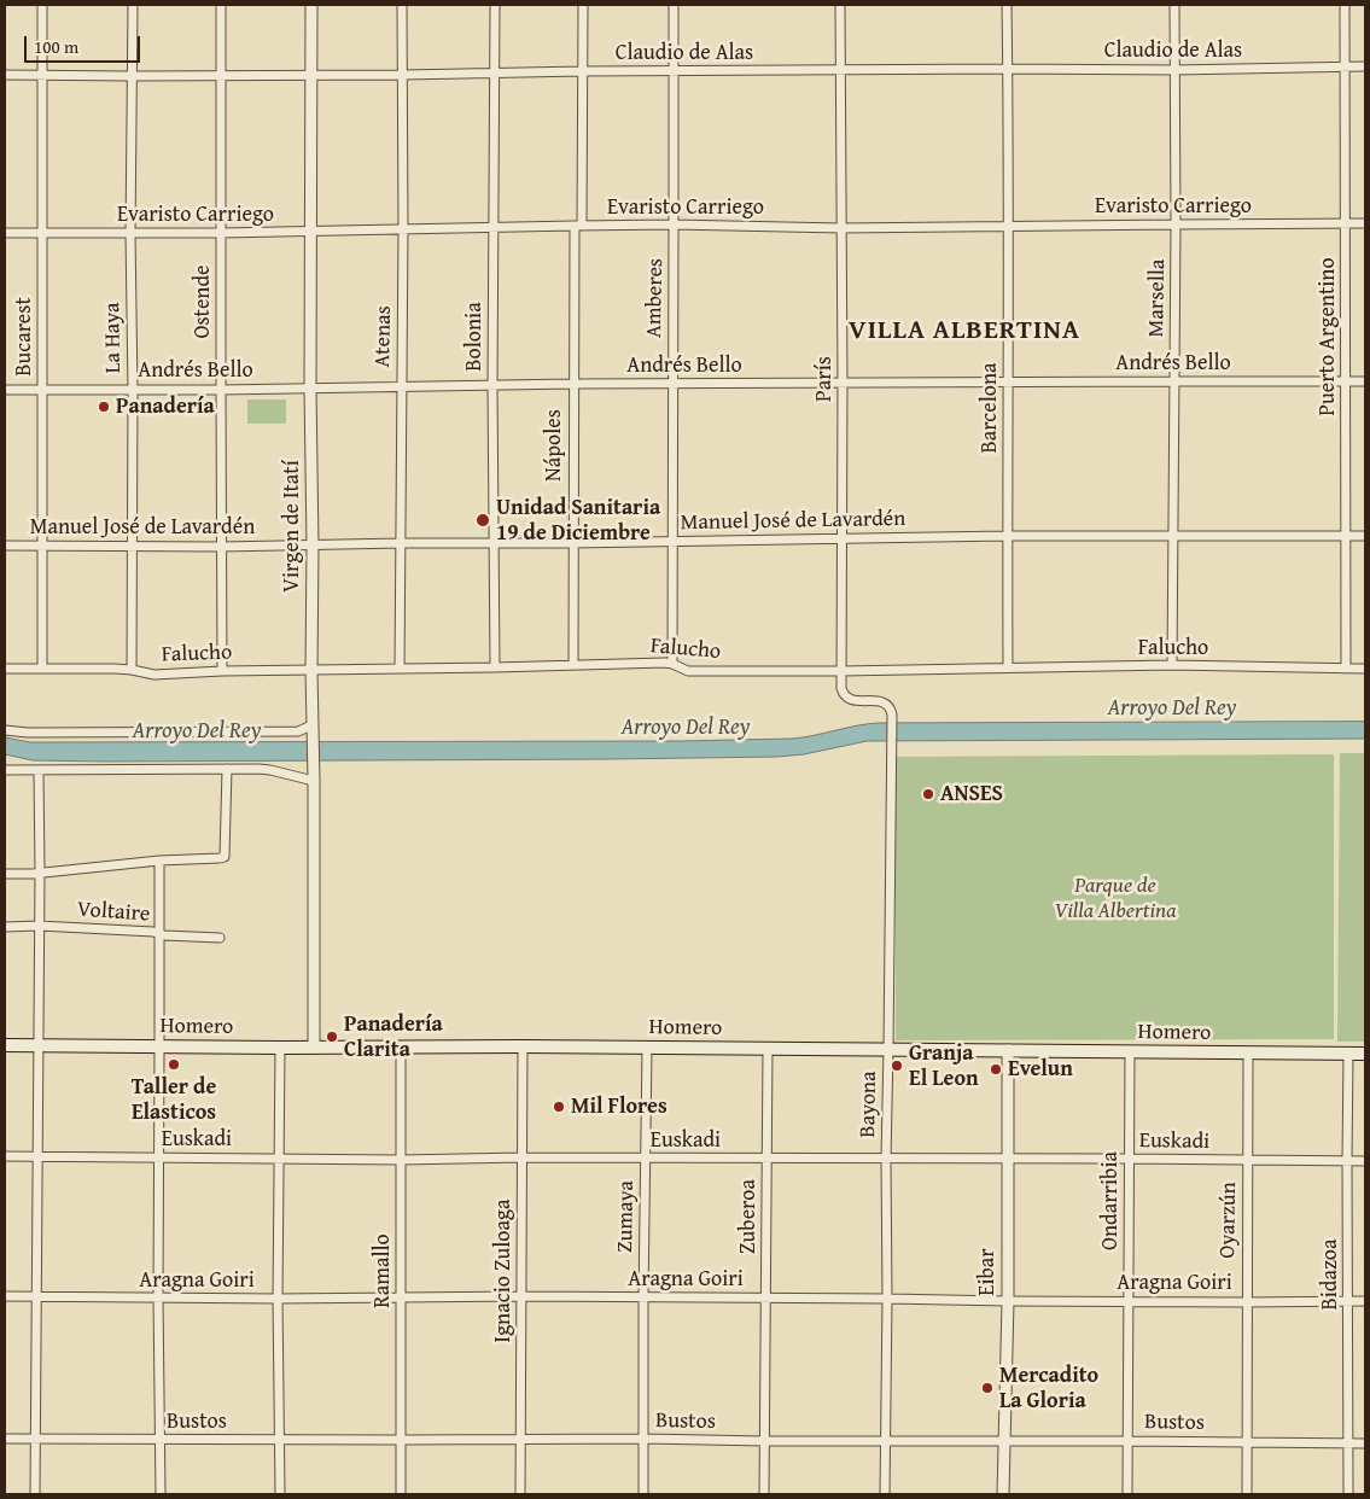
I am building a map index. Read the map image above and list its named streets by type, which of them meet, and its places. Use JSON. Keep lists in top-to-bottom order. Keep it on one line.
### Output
{"streets":{"main road":["Homero"],"street":["Claudio de Alas","Evaristo Carriego","Amberes","Marsella","Ostende","Bucarest","Atenas","Bolonia","Puerto Argentino","La Haya","Andrés Bello","París","Barcelona","Nápoles","Manuel José de Lavardén","Virgen de Itatí","Falucho","Voltaire","Bayona","Euskadi","Ondarribia","Zumaya","Zuberoa","Oyarzún","Ramallo","Ignacio Zuloaga","Eibar","Bidazoa","Aragna Goiri","Bustos"]},"crossings":[["Claudio de Alas","Amberes"],["Claudio de Alas","Marsella"],["Claudio de Alas","Ostende"],["Claudio de Alas","Bucarest"],["Claudio de Alas","Atenas"],["Claudio de Alas","Bolonia"],["Claudio de Alas","Puerto Argentino"],["Claudio de Alas","La Haya"],["Claudio de Alas","París"],["Claudio de Alas","Barcelona"],["Claudio de Alas","Nápoles"],["Claudio de Alas","Virgen de Itatí"],["Evaristo Carriego","Amberes"],["Evaristo Carriego","Marsella"],["Evaristo Carriego","Ostende"],["Evaristo Carriego","Bucarest"],["Evaristo Carriego","Atenas"],["Evaristo Carriego","Bolonia"],["Evaristo Carriego","Puerto Argentino"],["Evaristo Carriego","La Haya"],["Evaristo Carriego","París"],["Evaristo Carriego","Barcelona"],["Evaristo Carriego","Nápoles"],["Evaristo Carriego","Virgen de Itatí"],["Amberes","Andrés Bello"],["Amberes","Manuel José de Lavardén"],["Amberes","Falucho"],["Marsella","Andrés Bello"],["Marsella","Manuel José de Lavardén"],["Marsella","Falucho"],["Ostende","Andrés Bello"],["Ostende","Manuel José de Lavardén"],["Ostende","Falucho"],["Bucarest","Andrés Bello"],["Bucarest","Manuel José de Lavardén"],["Bucarest","Falucho"],["Atenas","Andrés Bello"],["Atenas","Manuel José de Lavardén"],["Atenas","Falucho"],["Bolonia","Andrés Bello"],["Bolonia","Manuel José de Lavardén"],["Bolonia","Falucho"],["Puerto Argentino","Andrés Bello"],["Puerto Argentino","Manuel José de Lavardén"],["Puerto Argentino","Falucho"],["La Haya","Andrés Bello"],["La Haya","Manuel José de Lavardén"],["La Haya","Falucho"],["Andrés Bello","París"],["Andrés Bello","Barcelona"],["Andrés Bello","Nápoles"],["Andrés Bello","Virgen de Itatí"],["París","Manuel José de Lavardén"],["París","Falucho"],["París","Bayona"],["Barcelona","Manuel José de Lavardén"],["Barcelona","Falucho"],["Nápoles","Manuel José de Lavardén"],["Nápoles","Falucho"],["Manuel José de Lavardén","Virgen de Itatí"],["Virgen de Itatí","Falucho"],["Virgen de Itatí","Homero"],["Homero","Bayona"],["Homero","Ondarribia"],["Homero","Zumaya"],["Homero","Zuberoa"],["Homero","Oyarzún"],["Homero","Ramallo"],["Homero","Ignacio Zuloaga"],["Homero","Eibar"],["Homero","Bidazoa"],["Bayona","Euskadi"],["Bayona","Aragna Goiri"],["Bayona","Bustos"],["Euskadi","Ondarribia"],["Euskadi","Zumaya"],["Euskadi","Zuberoa"],["Euskadi","Oyarzún"],["Euskadi","Ramallo"],["Euskadi","Ignacio Zuloaga"],["Euskadi","Eibar"],["Euskadi","Bidazoa"],["Ondarribia","Aragna Goiri"],["Ondarribia","Bustos"],["Zumaya","Aragna Goiri"],["Zumaya","Bustos"],["Zuberoa","Aragna Goiri"],["Zuberoa","Bustos"],["Oyarzún","Aragna Goiri"],["Oyarzún","Bustos"],["Ramallo","Aragna Goiri"],["Ramallo","Bustos"],["Ignacio Zuloaga","Aragna Goiri"],["Ignacio Zuloaga","Bustos"],["Eibar","Aragna Goiri"],["Eibar","Bustos"],["Bidazoa","Aragna Goiri"],["Bidazoa","Bustos"]],"districts":["VILLA ALBERTINA"],"water":["Arroyo Del Rey"],"parks":["Parque de Villa Albertina"],"places":["Panadería","Unidad Sanitaria 19 de Diciembre","ANSES","Panadería Clarita","Taller de Elasticos","Granja El Leon","Evelun","Mil Flores","Mercadito La Gloria"],"scale_bar":"100 m"}
